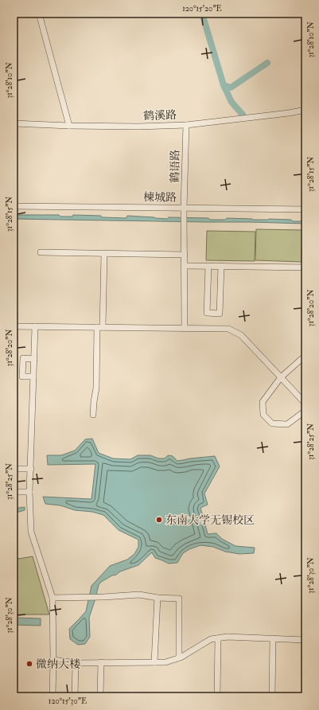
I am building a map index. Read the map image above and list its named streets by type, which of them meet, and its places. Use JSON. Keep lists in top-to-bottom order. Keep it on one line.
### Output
{"streets":{"street":["鹤溪路","鹤语路","楝城路"]},"crossings":[["鹤溪路","鹤语路"],["鹤语路","楝城路"]],"places":["东南大学无锡校区","微纳大楼"],"coordinates":["120°15'20\"E","31°28'10\"N","31°28'15\"N","31°28'20\"N","31°28'25\"N","31°28'30\"N","120°15'30\"E"]}
